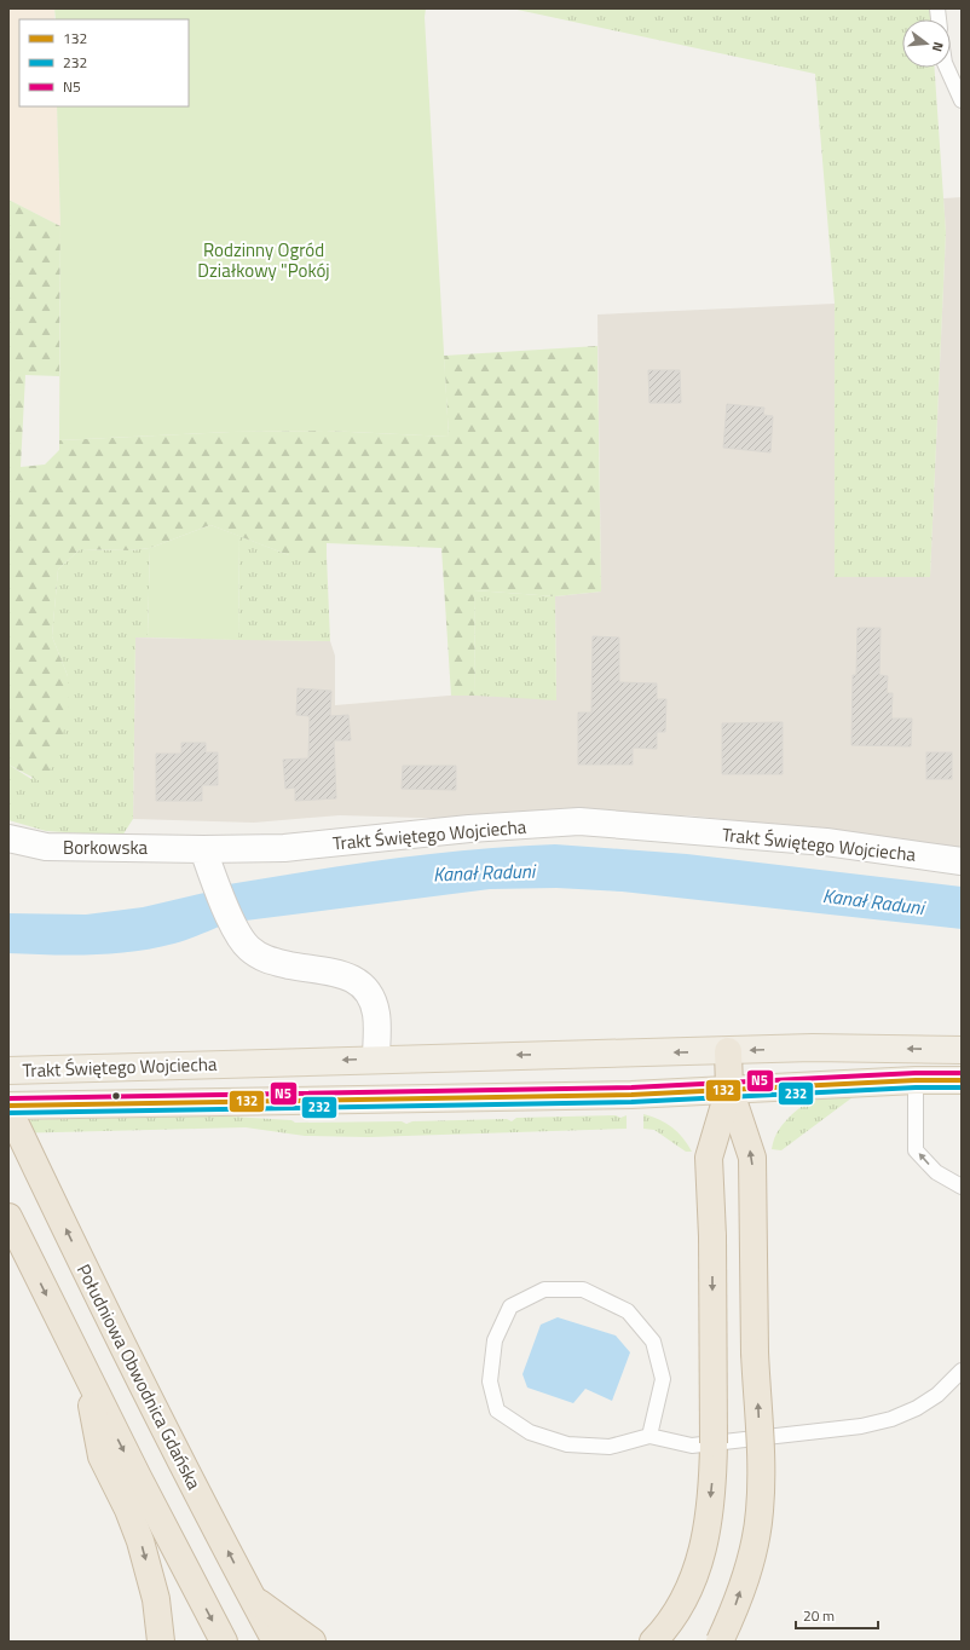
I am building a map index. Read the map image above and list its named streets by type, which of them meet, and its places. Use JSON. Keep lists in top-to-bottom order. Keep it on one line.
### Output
{"streets":{"highway":["Południowa Obwodnica Gdańska"],"main road":["Trakt Świętego Wojciecha"],"street":["Borkowska"]},"crossings":[["Trakt Świętego Wojciecha","Borkowska"],["Trakt Świętego Wojciecha","Południowa Obwodnica Gdańska"]],"water":["Kanał Raduni"],"parks":["Rodzinny Ogród Działkowy \"Pokój"],"lines":["transit line N5","transit line 132","transit line 232"],"legend":["132","232","N5"],"scale_bar":"20 m","north":"right"}
